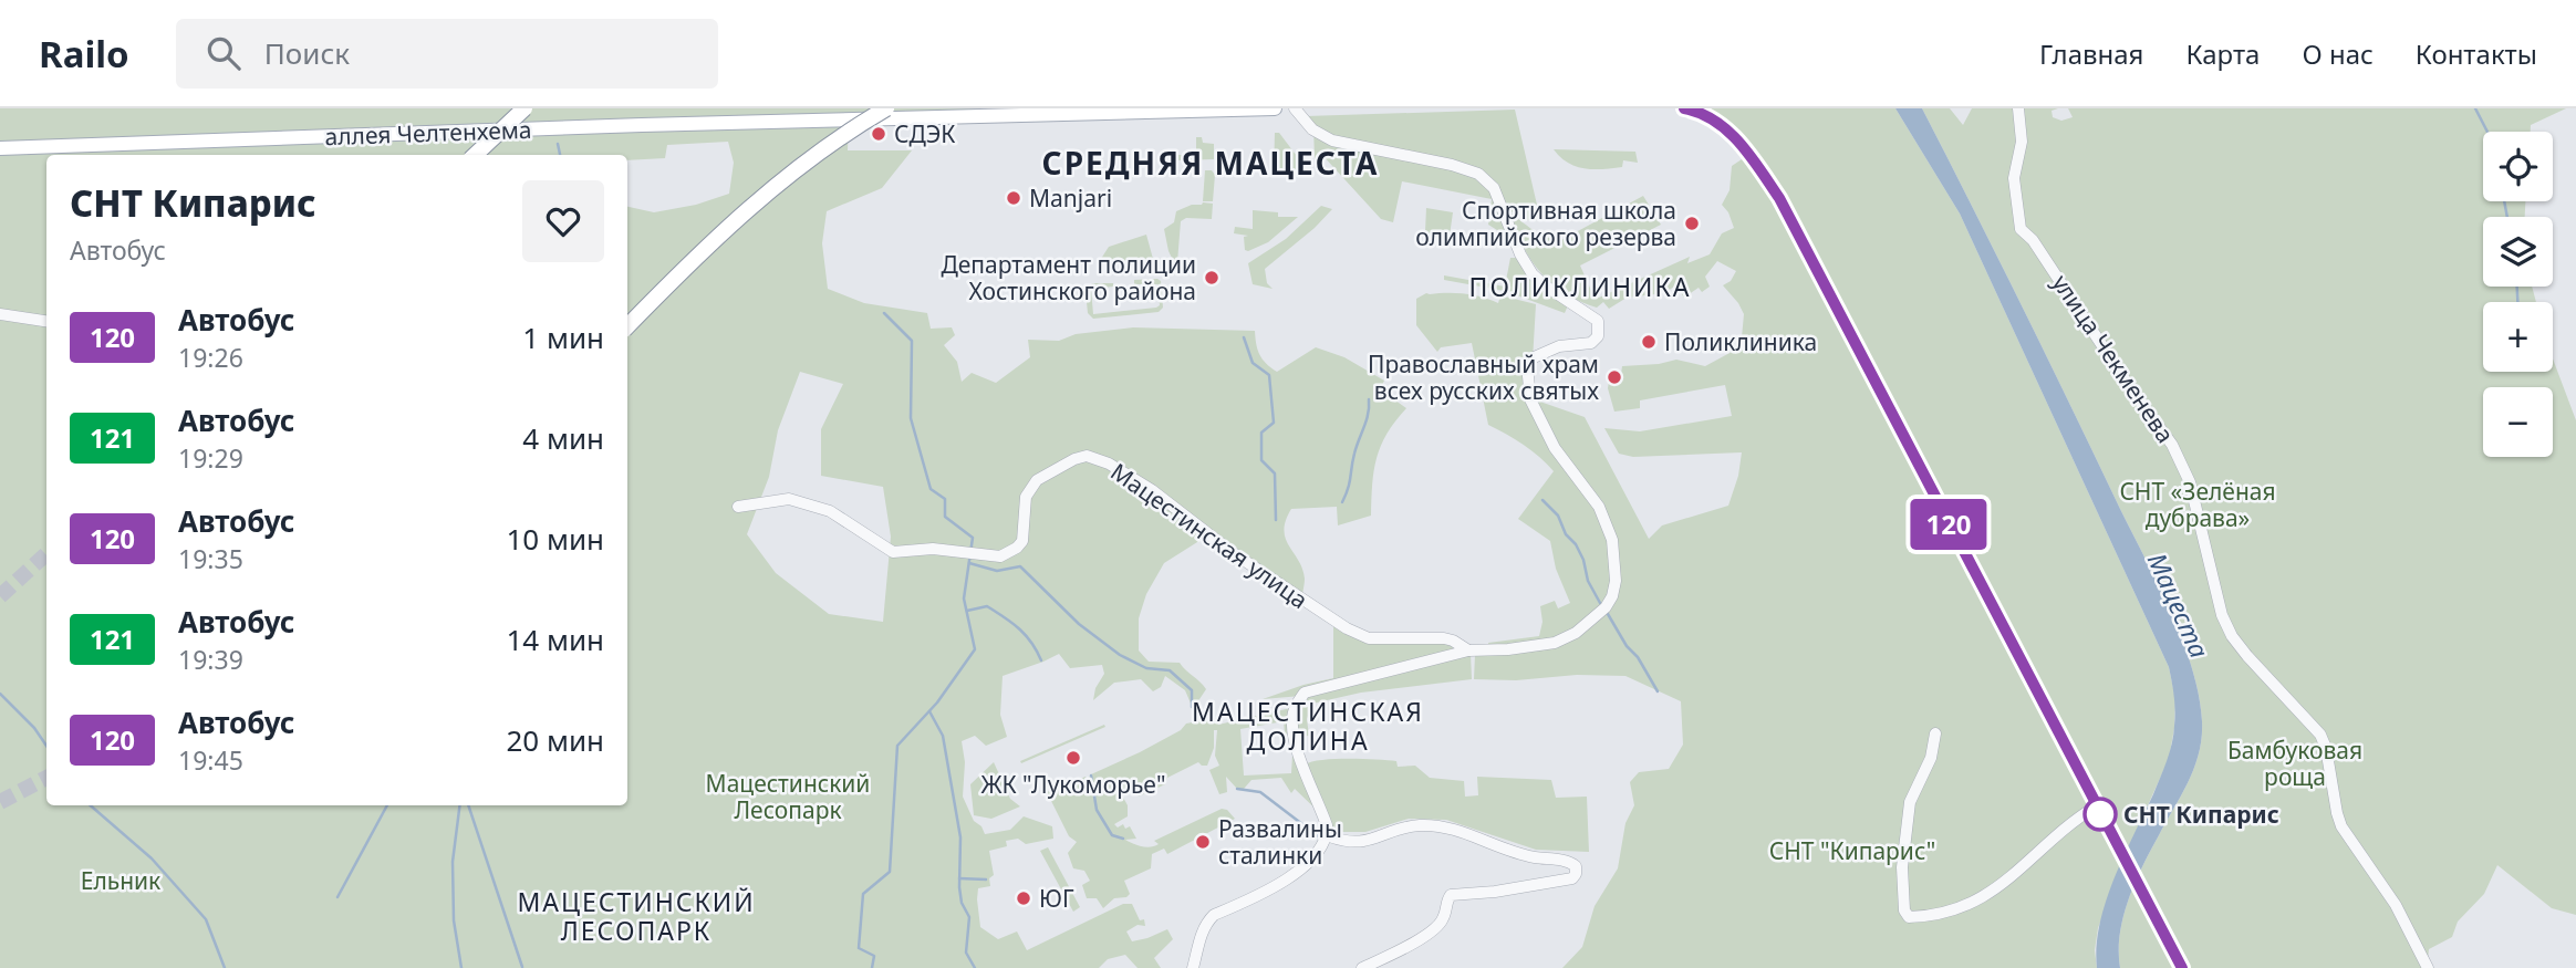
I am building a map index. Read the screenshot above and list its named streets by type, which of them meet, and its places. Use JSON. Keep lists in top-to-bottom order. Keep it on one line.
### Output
{"streets":{"main road":["аллея Челтенхема"],"street":["улица Чекменева","Мацестинская улица"]},"districts":["СРЕДНЯЯ МАЦЕСТА","ПОЛИКЛИНИКА","МАЦЕСТИНСКАЯ ДОЛИНА","МАЦЕСТИНСКИЙ ЛЕСОПАРК"],"water":["Мацеста"],"parks":["СНТ «Зелёная дубрава»","Бамбуковая роща","Мацестинский Лесопарк","СНТ \"Кипарис\"","Ельник"],"places":["СДЭК","Manjari","Спортивная школа олимпийского резерва","Департамент полиции Хостинского района","Поликлиника","Православный храм всех русских святых","ЖК \"Лукоморье\"","СНТ Кипарис","Развалины сталинки","ЮГ"],"lines":["bus line 120"],"page":{"header":"Railo","search":"Поиск","nav":["Главная","Карта","О нас","Контакты"],"on_map":"120","map_buttons":["+","−"],"heading":["СНТ Кипарис","Автобус"],"list":[{"mark":"120","name":"Автобус","note":"19:26","value":"1 мин"},{"mark":"121","name":"Автобус","note":"19:29","value":"4 мин"},{"mark":"120","name":"Автобус","note":"19:35","value":"10 мин"},{"mark":"121","name":"Автобус","note":"19:39","value":"14 мин"},{"mark":"120","name":"Автобус","note":"19:45","value":"20 мин"}]}}
